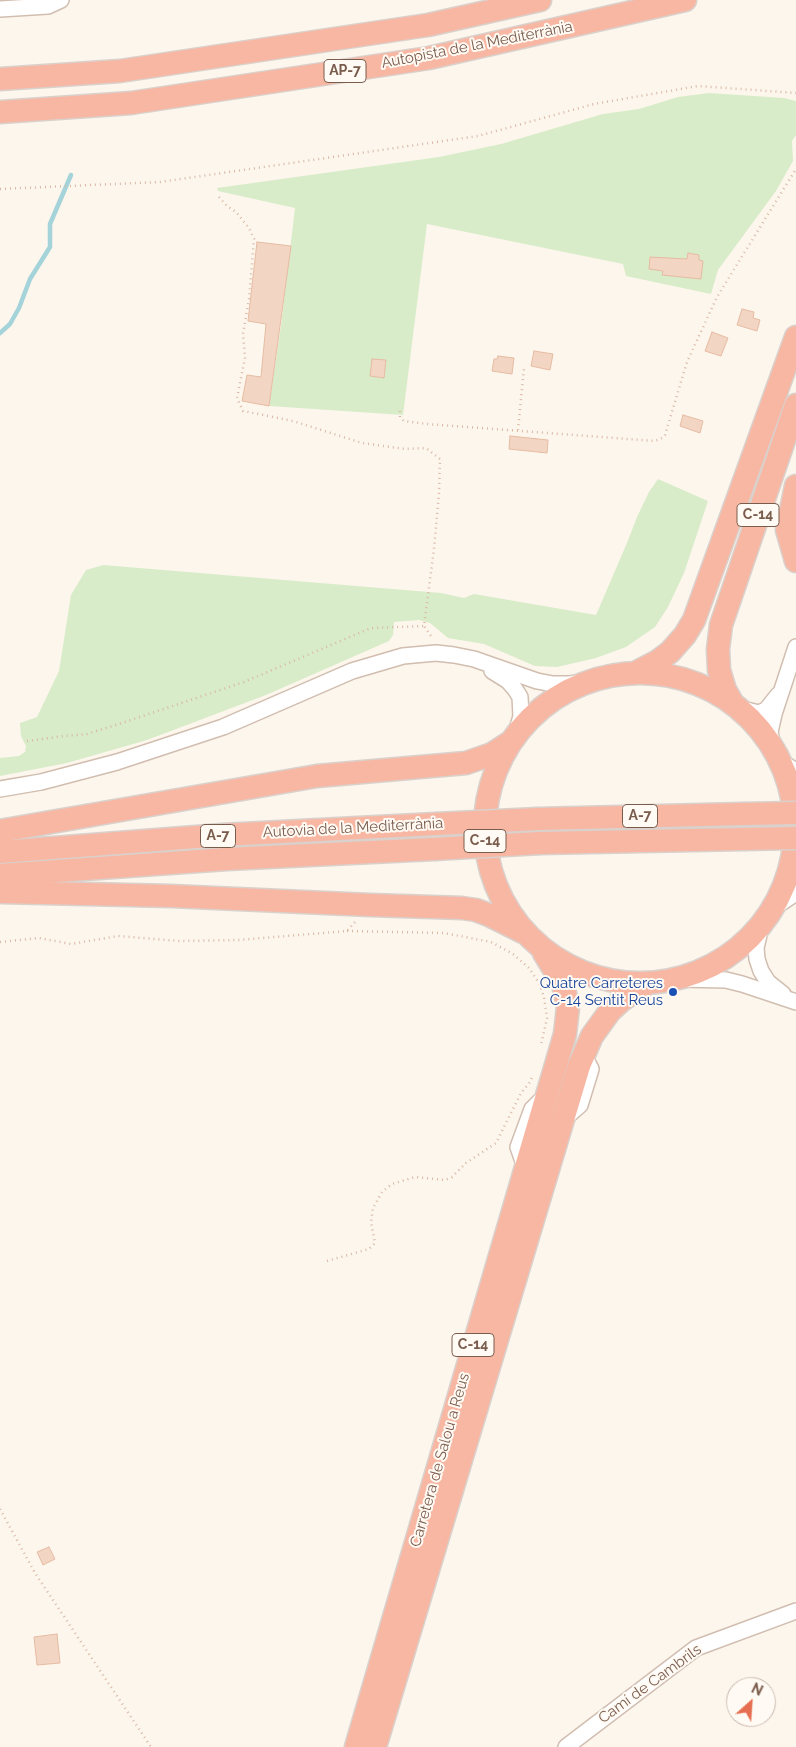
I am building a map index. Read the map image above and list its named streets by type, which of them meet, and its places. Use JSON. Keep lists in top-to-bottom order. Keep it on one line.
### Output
{"streets":{"highway":["Autopista de la Mediterrània","AP-7","C-14","A-7","Autovia de la Mediterrània","Carretera de Salou a Reus"],"street":["Camí de Cambrils"]},"crossings":[["C-14","Carretera de Salou a Reus"]],"places":["Quatre Carreteres C-14 Sentit Reus"],"north":"top right"}
